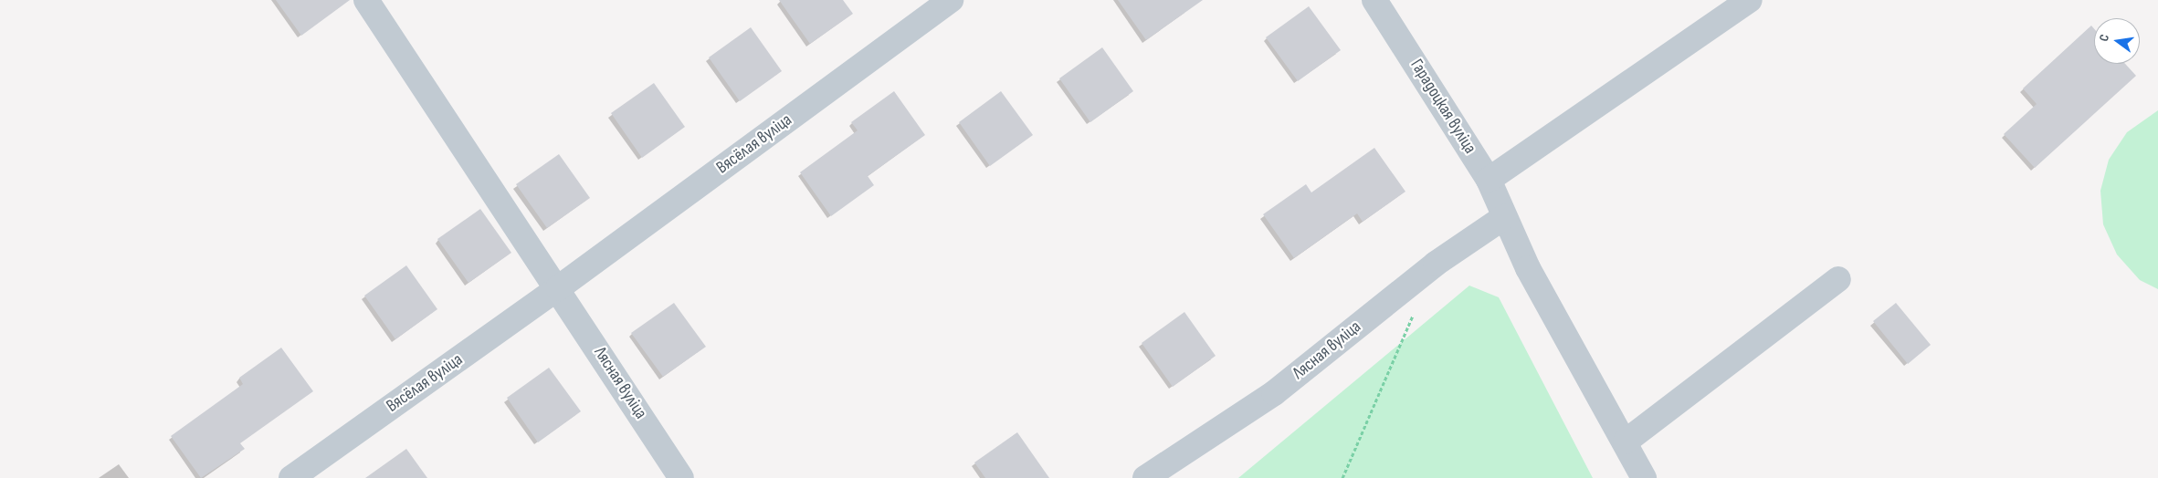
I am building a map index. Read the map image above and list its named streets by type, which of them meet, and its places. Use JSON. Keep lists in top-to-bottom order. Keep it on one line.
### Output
{"streets":{"street":["Гарадоцкая вуліца","Вясёлая вуліца","Лясная вуліца"]},"crossings":[["Гарадоцкая вуліца","Лясная вуліца"],["Вясёлая вуліца","Лясная вуліца"]],"north":"left"}
